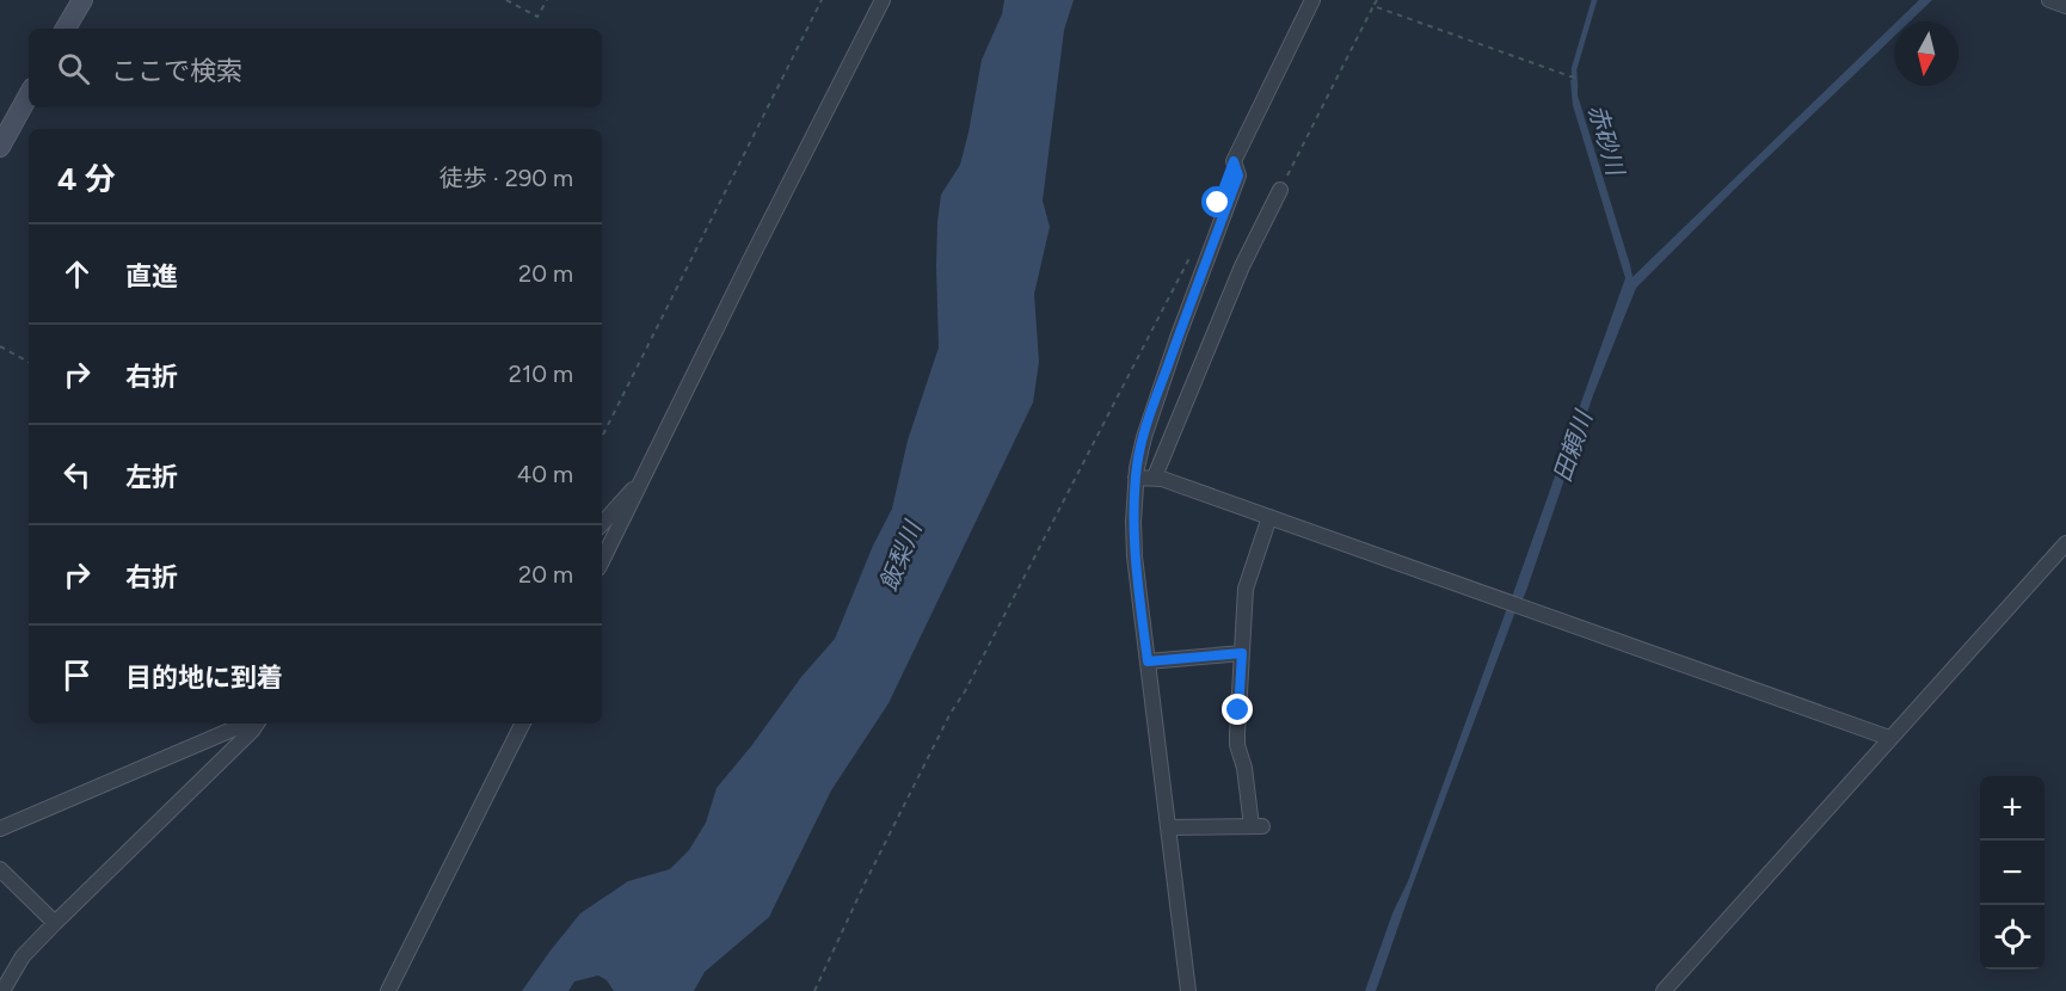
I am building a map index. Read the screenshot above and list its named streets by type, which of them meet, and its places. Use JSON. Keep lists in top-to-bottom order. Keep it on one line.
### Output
{"water":["赤砂川","田頼川","飯梨川"],"north":"bottom","page":{"search":"ここで検索","heading":["4 分","徒歩 · 290 m"],"list":[["直進","20 m"],["右折","210 m"],["左折","40 m"],["右折","20 m"],"目的地に到着"],"map_buttons":["+","−"]}}
